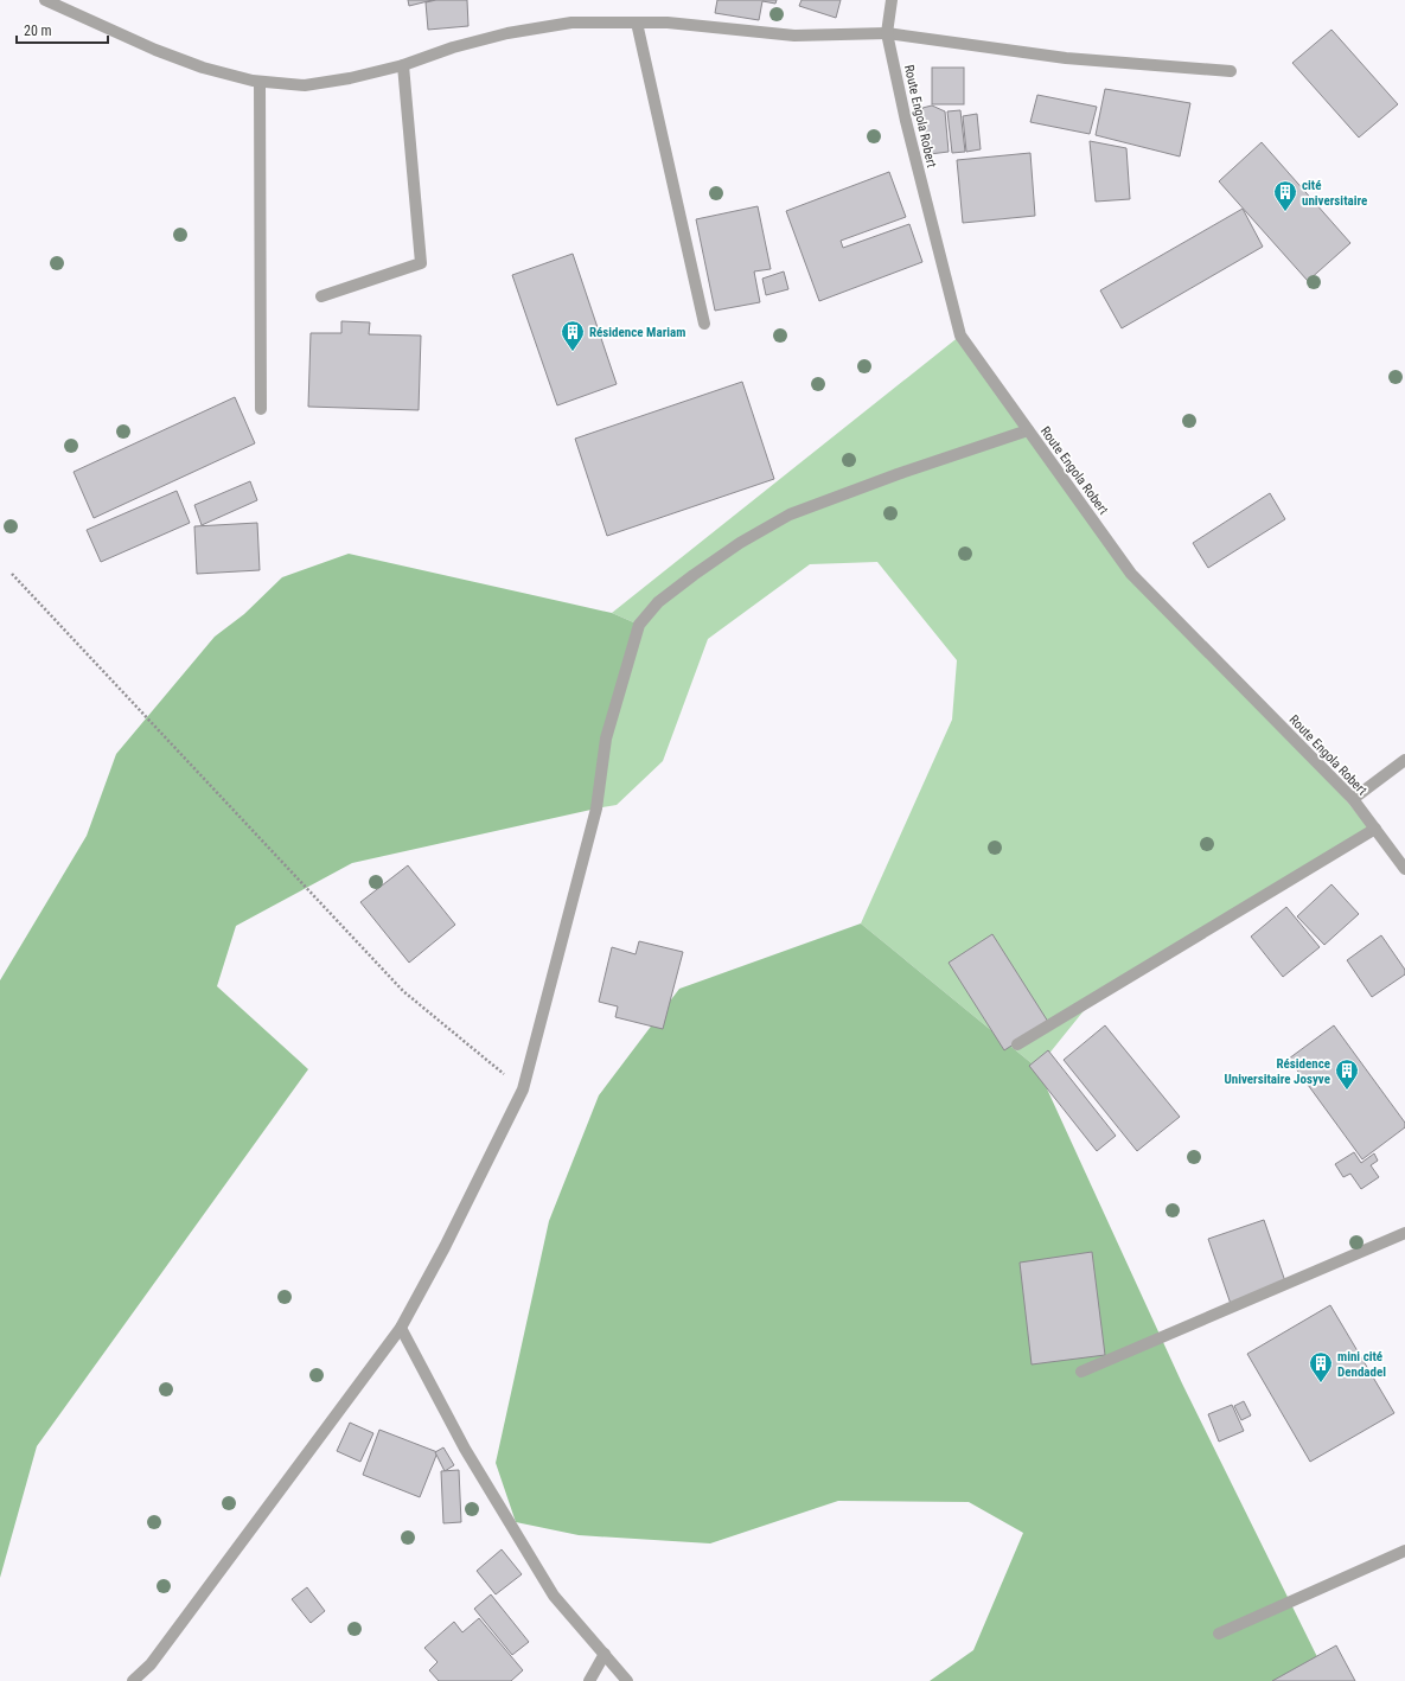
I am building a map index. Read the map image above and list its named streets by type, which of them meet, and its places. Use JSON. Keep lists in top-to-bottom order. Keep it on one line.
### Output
{"streets":{"street":["Route Engola Robert"]},"places":{"building":["cité universitaire","Résidence Mariam","Résidence Universitaire Josyve","mini cité Dendadel"]},"scale_bar":"20 m"}
